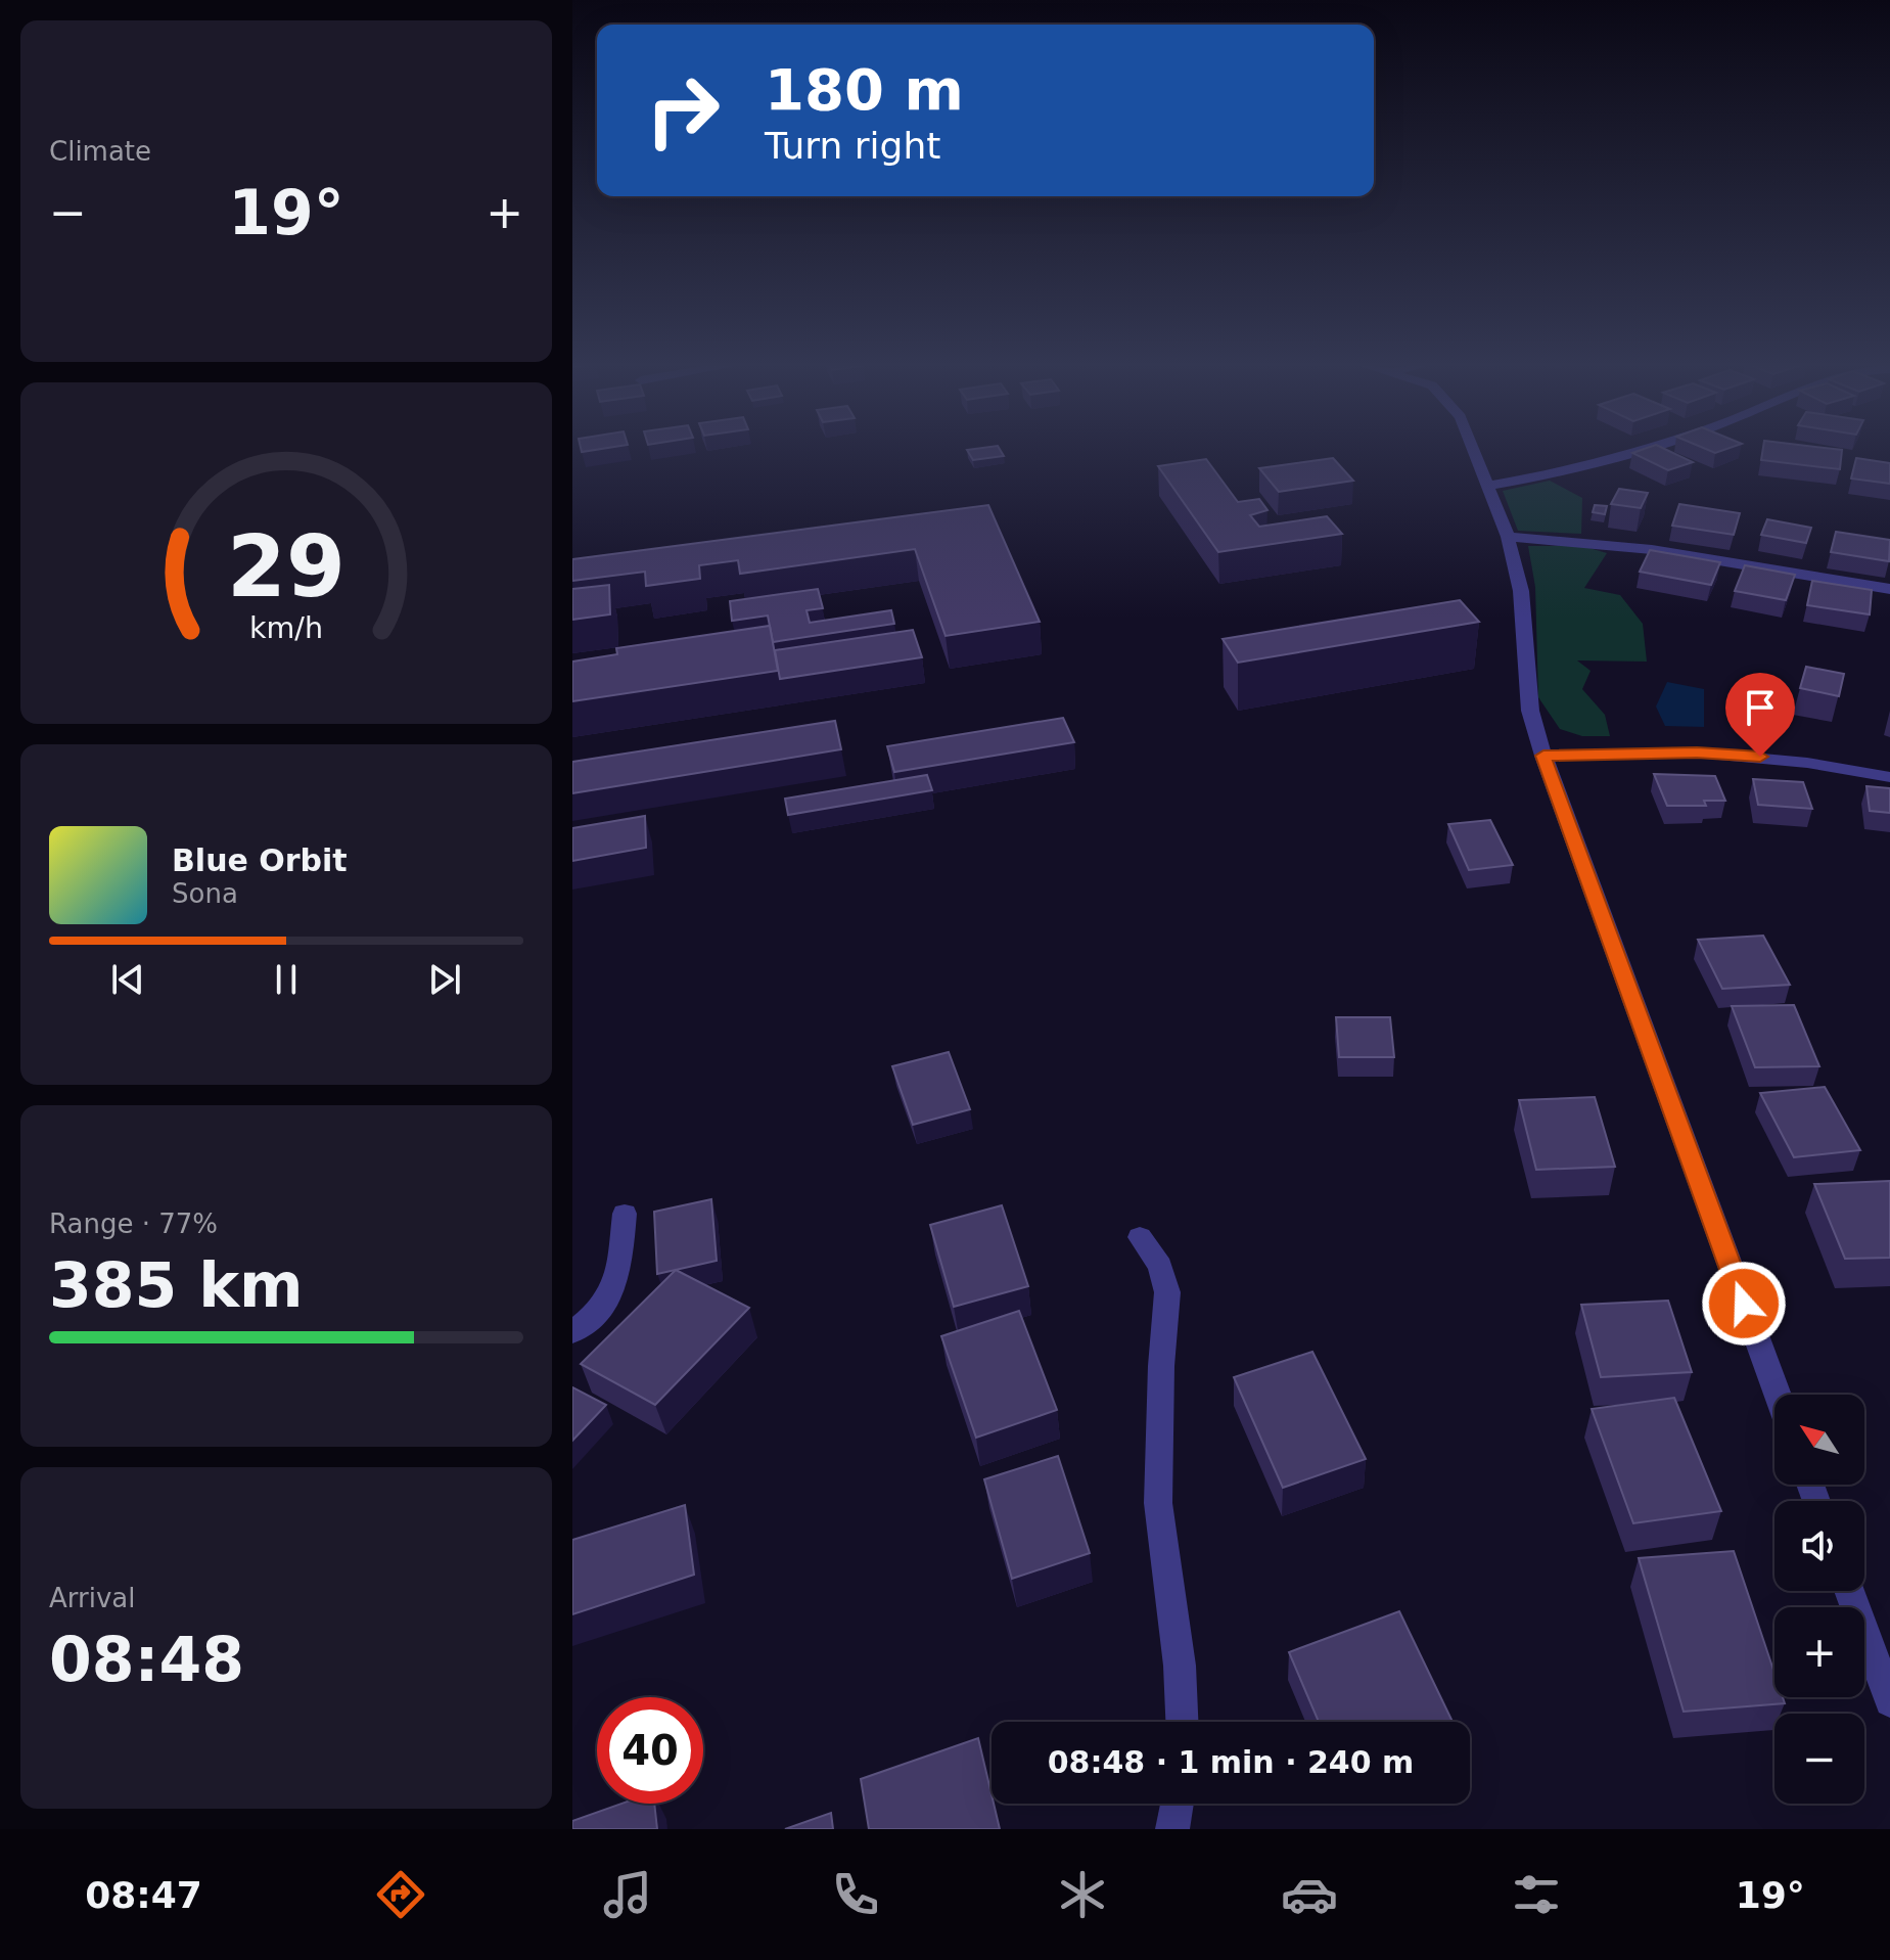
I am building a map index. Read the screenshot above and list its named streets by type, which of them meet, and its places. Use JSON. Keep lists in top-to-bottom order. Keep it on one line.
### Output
{"north":"top left","page":{"tile":["Climate",["Range · 77%","385 km"],["Arrival","08:48"]],"turn":["180 m","Turn right"],"heat":["−","19°","+"],"song":["Blue Orbit","Sona"],"map_buttons":["+","−"],"limit":"40","trip":"08:48 · 1 min · 240 m","tabs":["08:47","19°"],"gauge":["29","km/h"]}}
